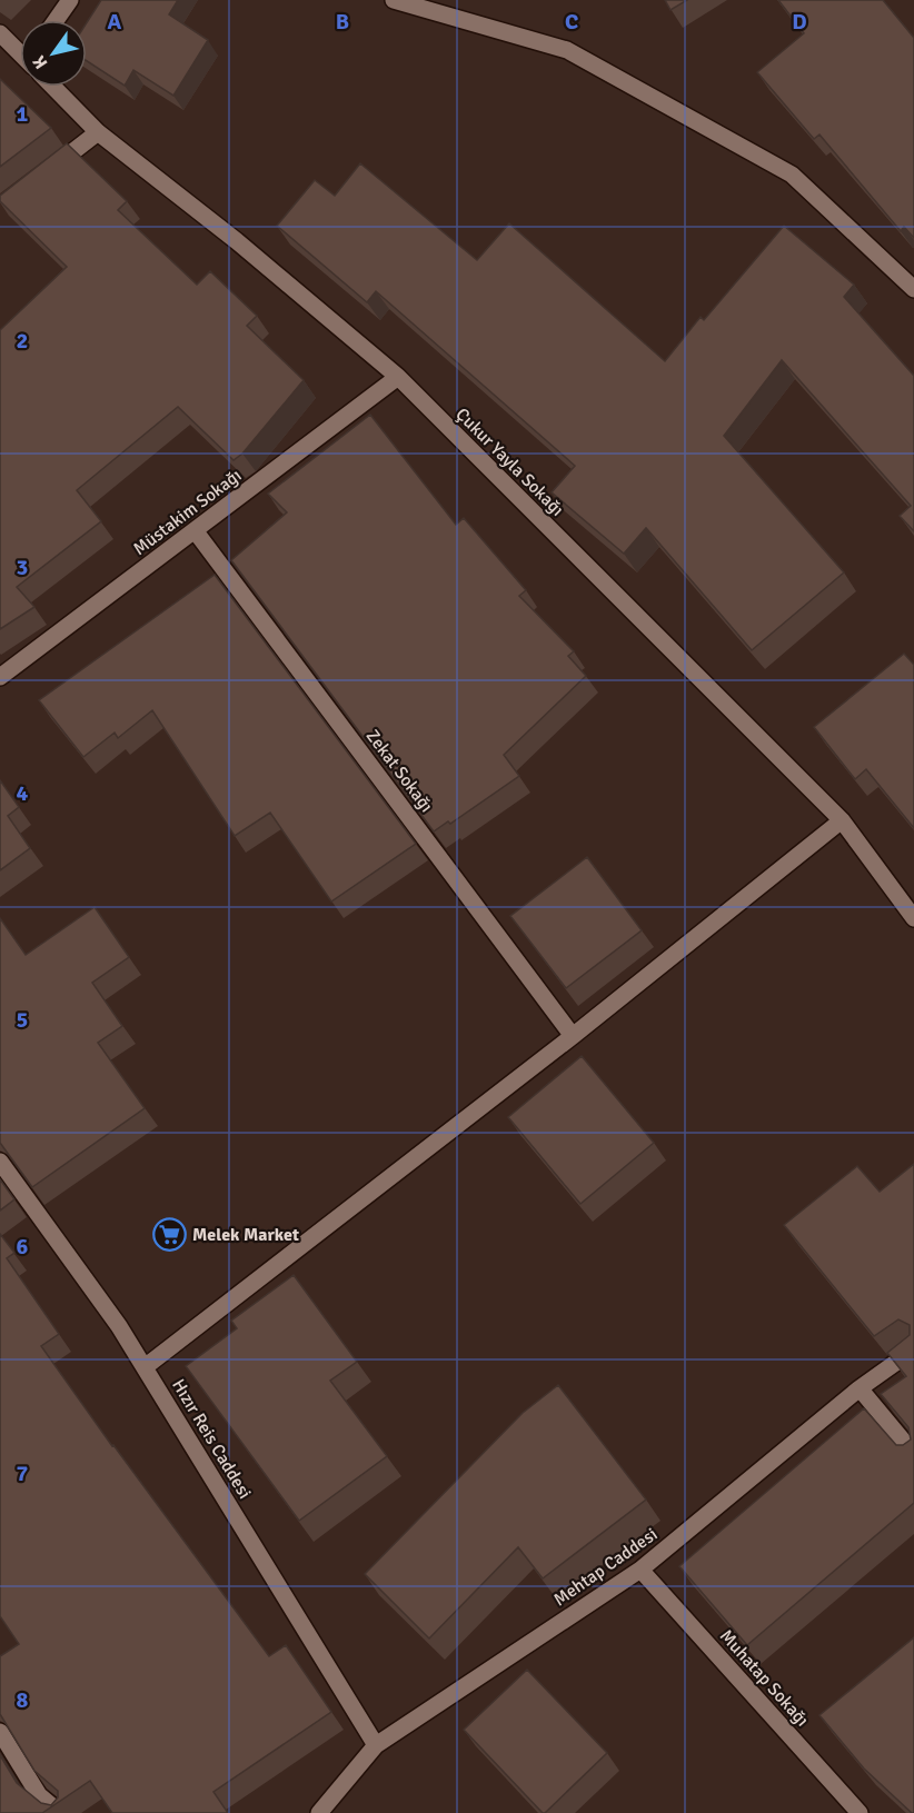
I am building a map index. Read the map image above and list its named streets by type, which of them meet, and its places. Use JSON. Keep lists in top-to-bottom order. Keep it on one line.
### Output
{"streets":{"street":["Çukur Yayla Sokağı","Müstakim Sokağı","Zekat Sokağı","Hızır Reis Caddesi","Mehtap Caddesi","Muhatap Sokağı"]},"crossings":[["Çukur Yayla Sokağı","Müstakim Sokağı"],["Müstakim Sokağı","Zekat Sokağı"],["Hızır Reis Caddesi","Mehtap Caddesi"],["Mehtap Caddesi","Muhatap Sokağı"]],"places":{"supermarket":["Melek Market"]},"north":"bottom left","grid":{"columns":["A","B","C","D"],"rows":["1","2","3","4","5","6","7","8"]}}
